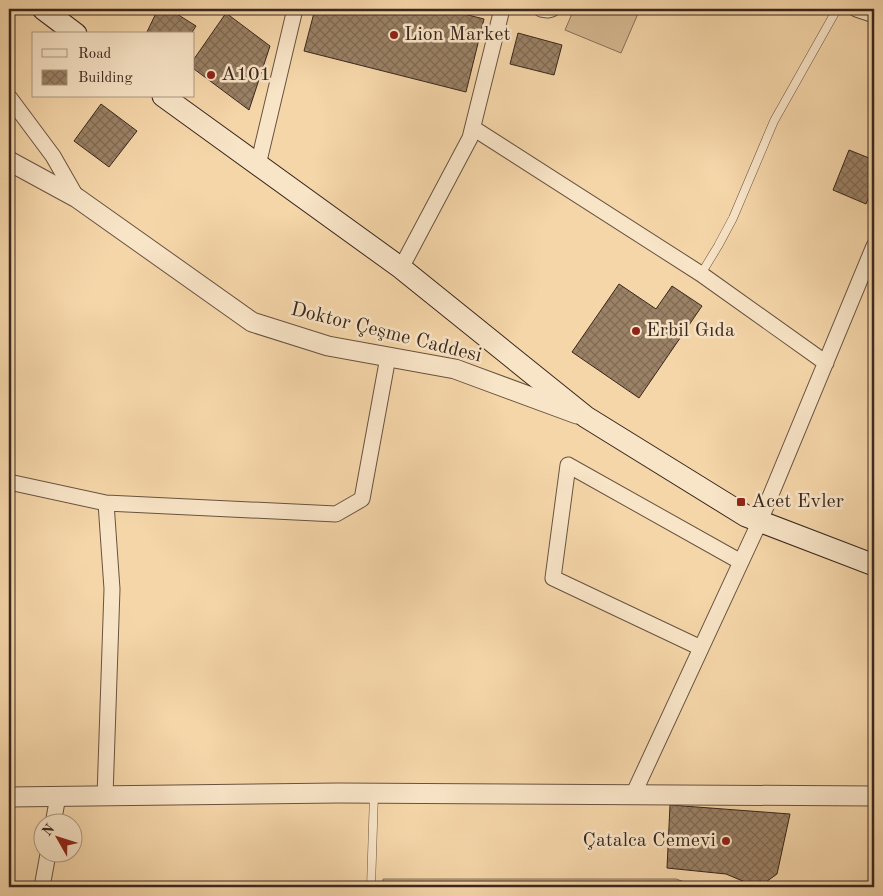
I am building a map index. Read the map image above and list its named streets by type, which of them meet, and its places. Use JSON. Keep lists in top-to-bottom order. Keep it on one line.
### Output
{"streets":{"street":["Doktor Çeşme Caddesi"]},"places":{"other":["Lion Market","A101","Erbil Gıda","Çatalca Cemevi"],"transit":["Acet Evler"]},"legend":["Road","Building"],"north":"top left"}
